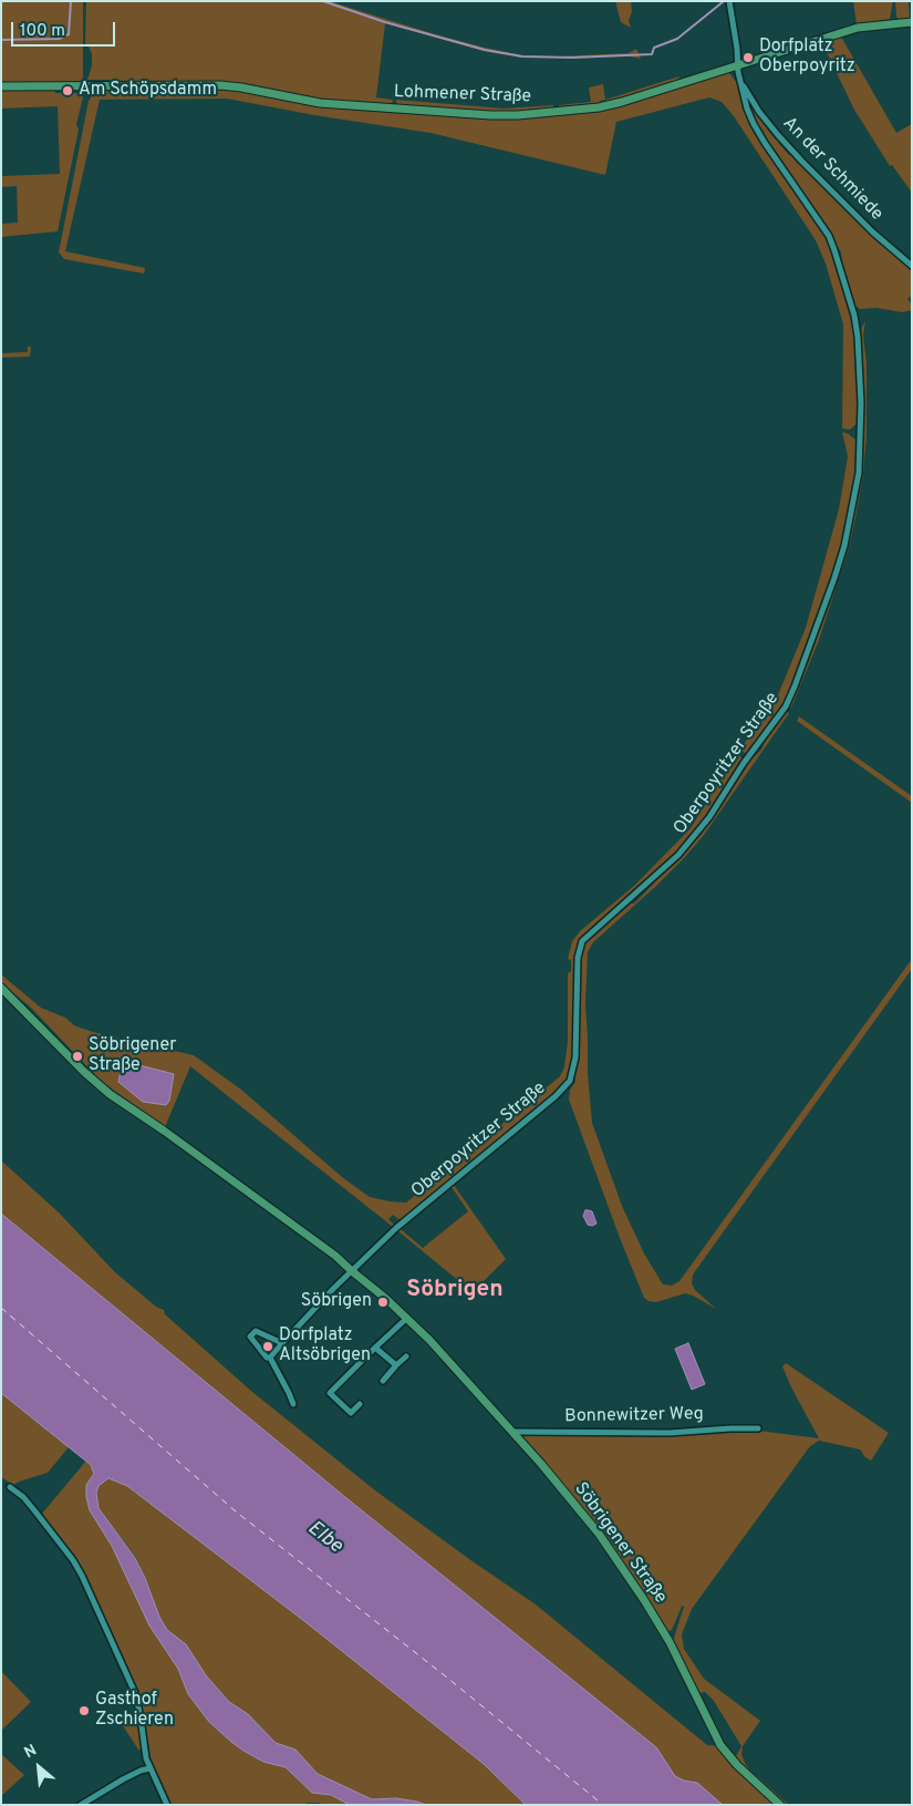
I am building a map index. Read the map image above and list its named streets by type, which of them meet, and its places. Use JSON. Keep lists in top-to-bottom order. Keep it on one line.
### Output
{"streets":{"street":["Lohmener Straße","An der Schmiede","Oberpoyritzer Straße","Bonnewitzer Weg","Söbrigener Straße"]},"crossings":[["Lohmener Straße","Oberpoyritzer Straße"],["An der Schmiede","Oberpoyritzer Straße"],["Oberpoyritzer Straße","Söbrigener Straße"],["Bonnewitzer Weg","Söbrigener Straße"]],"districts":["Söbrigen"],"water":["Elbe"],"places":["Dorfplatz Oberpoyritz","Am Schöpsdamm","Söbrigener Straße","Söbrigen","Dorfplatz Altsöbrigen","Gasthof Zschieren"],"scale_bar":"100 m","north":"top left"}
